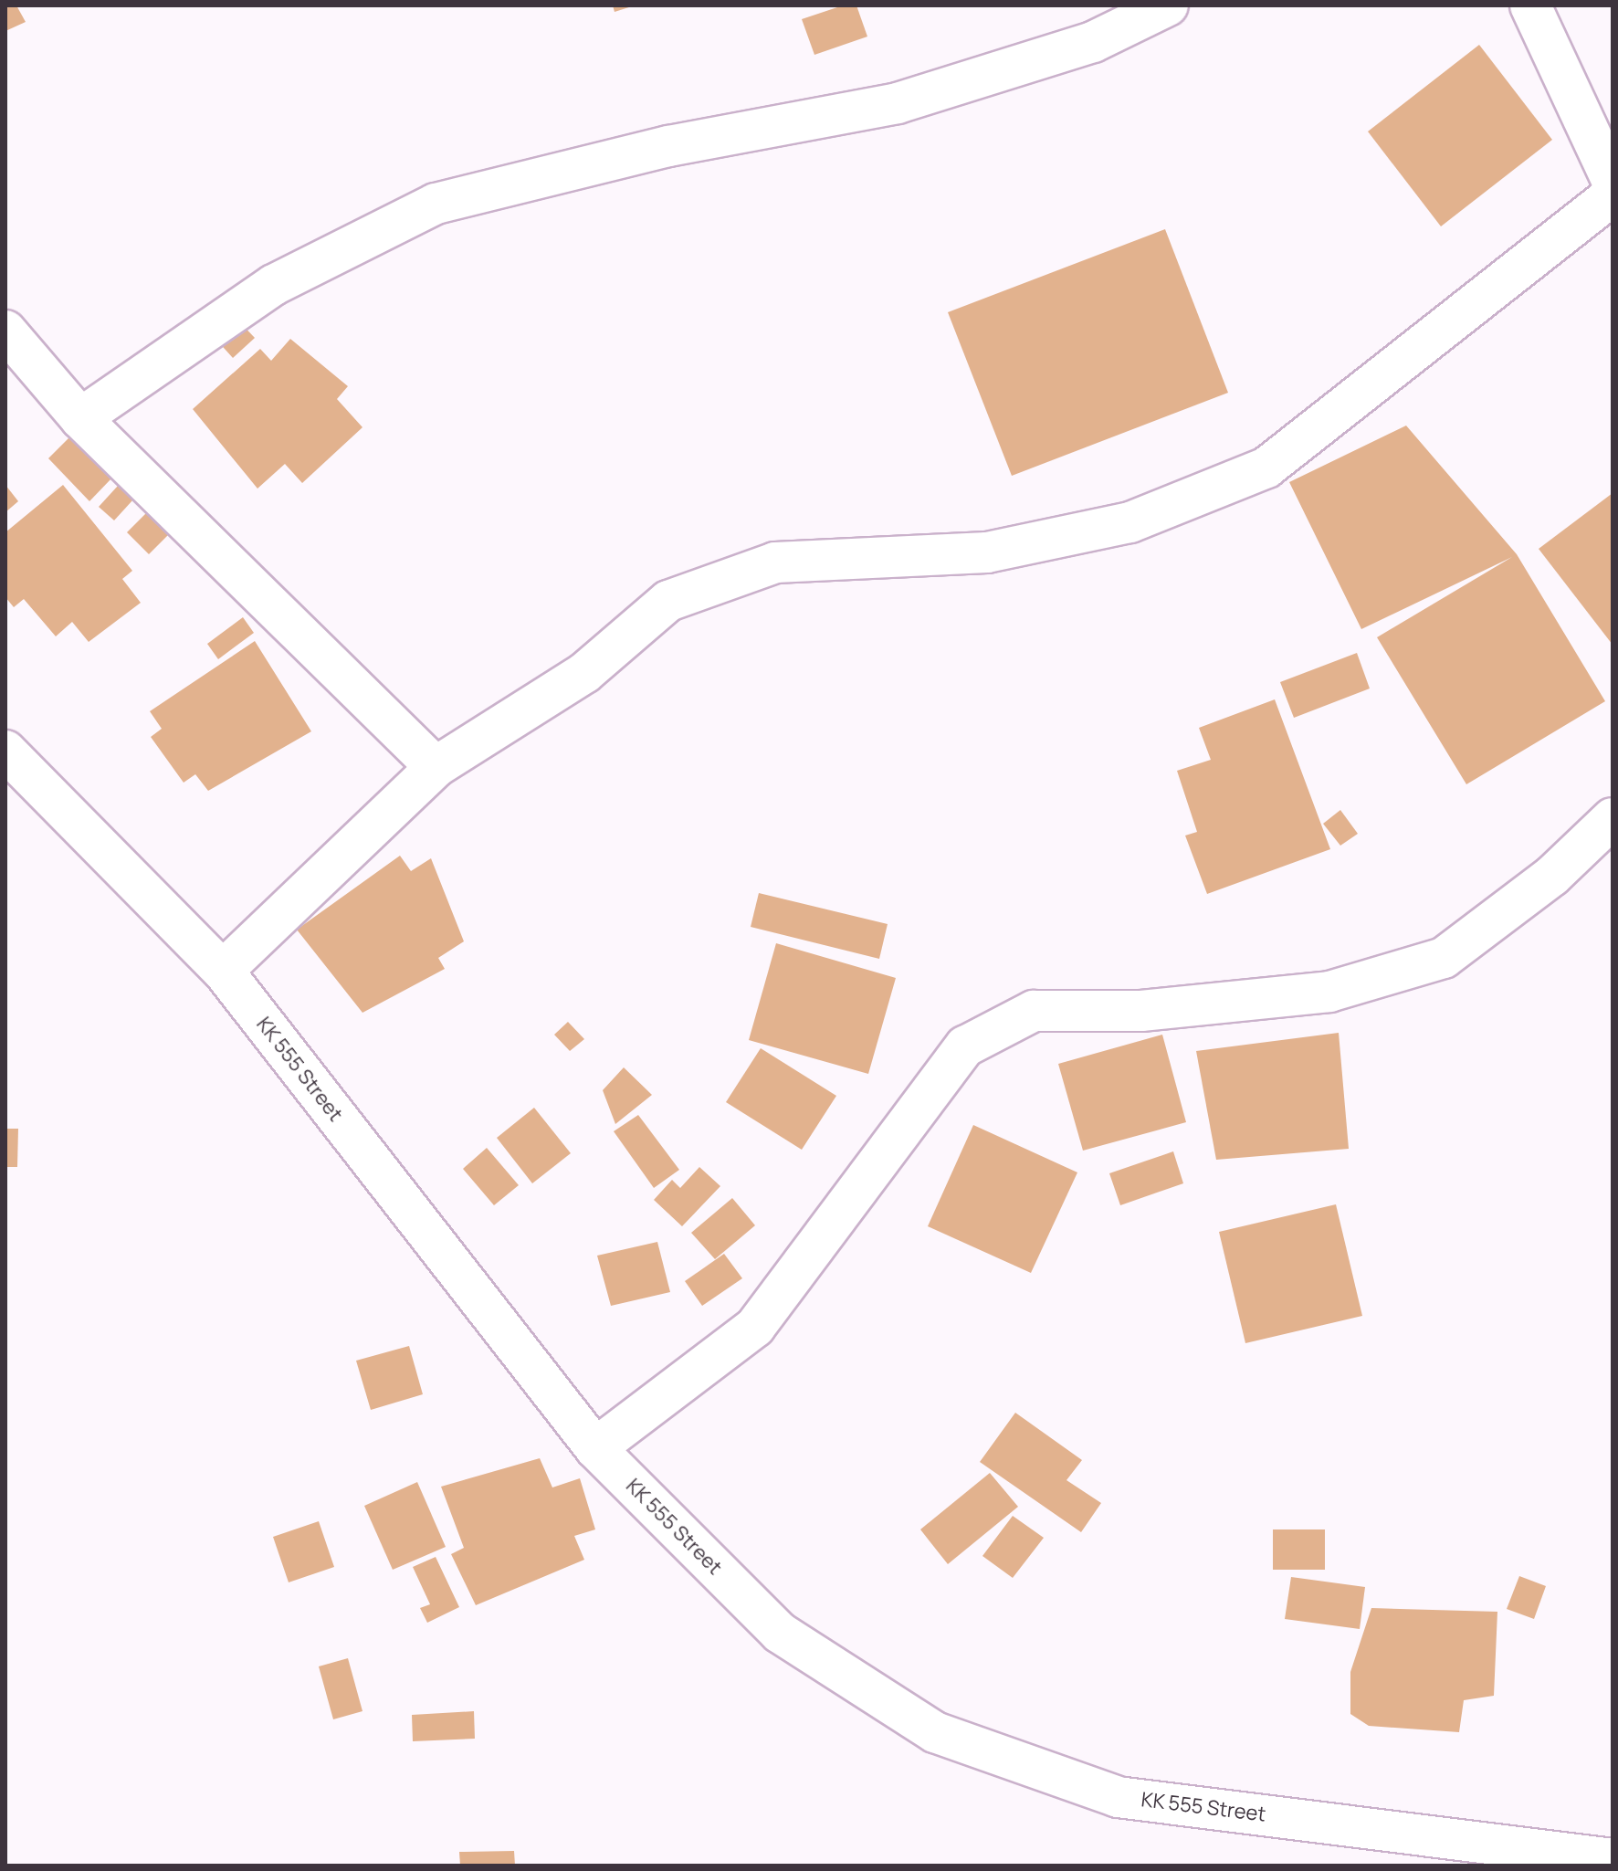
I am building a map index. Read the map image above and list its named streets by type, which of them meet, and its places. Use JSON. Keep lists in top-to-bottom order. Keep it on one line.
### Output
{"streets":{"street":["KK 555 Street"]}}
